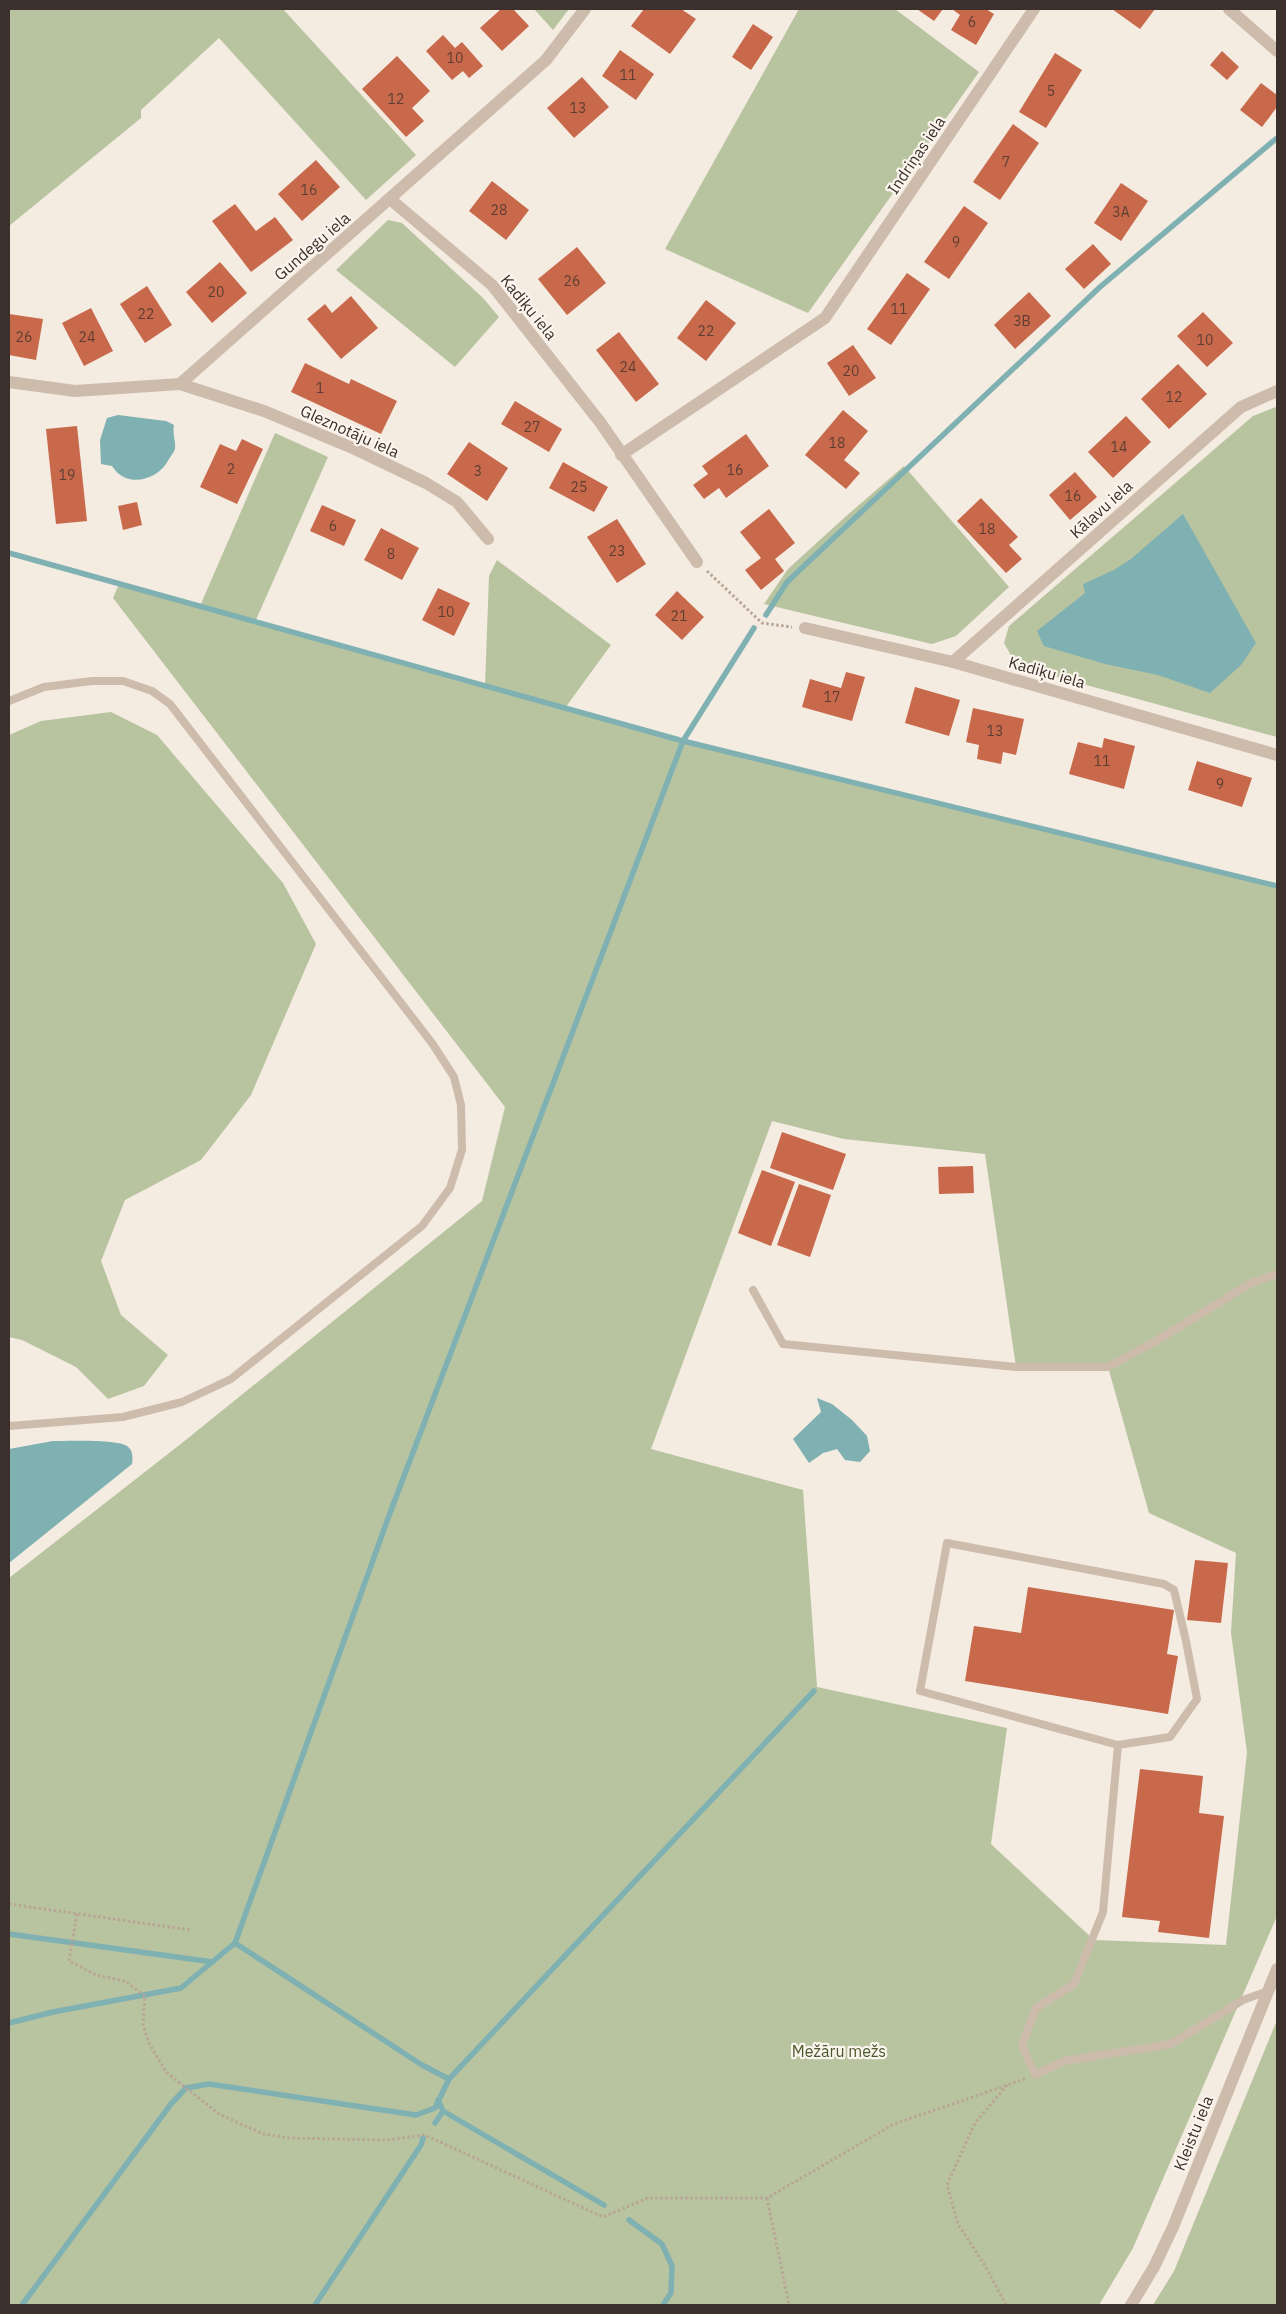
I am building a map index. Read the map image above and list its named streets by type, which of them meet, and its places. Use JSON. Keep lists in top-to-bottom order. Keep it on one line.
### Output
{"streets":{"street":["Indriņas iela","Gundegu iela","Kadiķu iela","Gleznotāju iela","Kālavu iela","Kleistu iela"]},"crossings":[["Indriņas iela","Kadiķu iela"],["Gundegu iela","Kadiķu iela"],["Gundegu iela","Gleznotāju iela"],["Kadiķu iela","Kālavu iela"]],"parks":["Mežāru mežs"],"house_numbers":["6","10","11","5","12","13","7","16","28","3A","9","26","20","11","22","3B","22","26","24","10","24","20","1","12","27","18","14","2","16","3","19","25","16","6","18","23","8","10","21","17","13","11","9"]}
